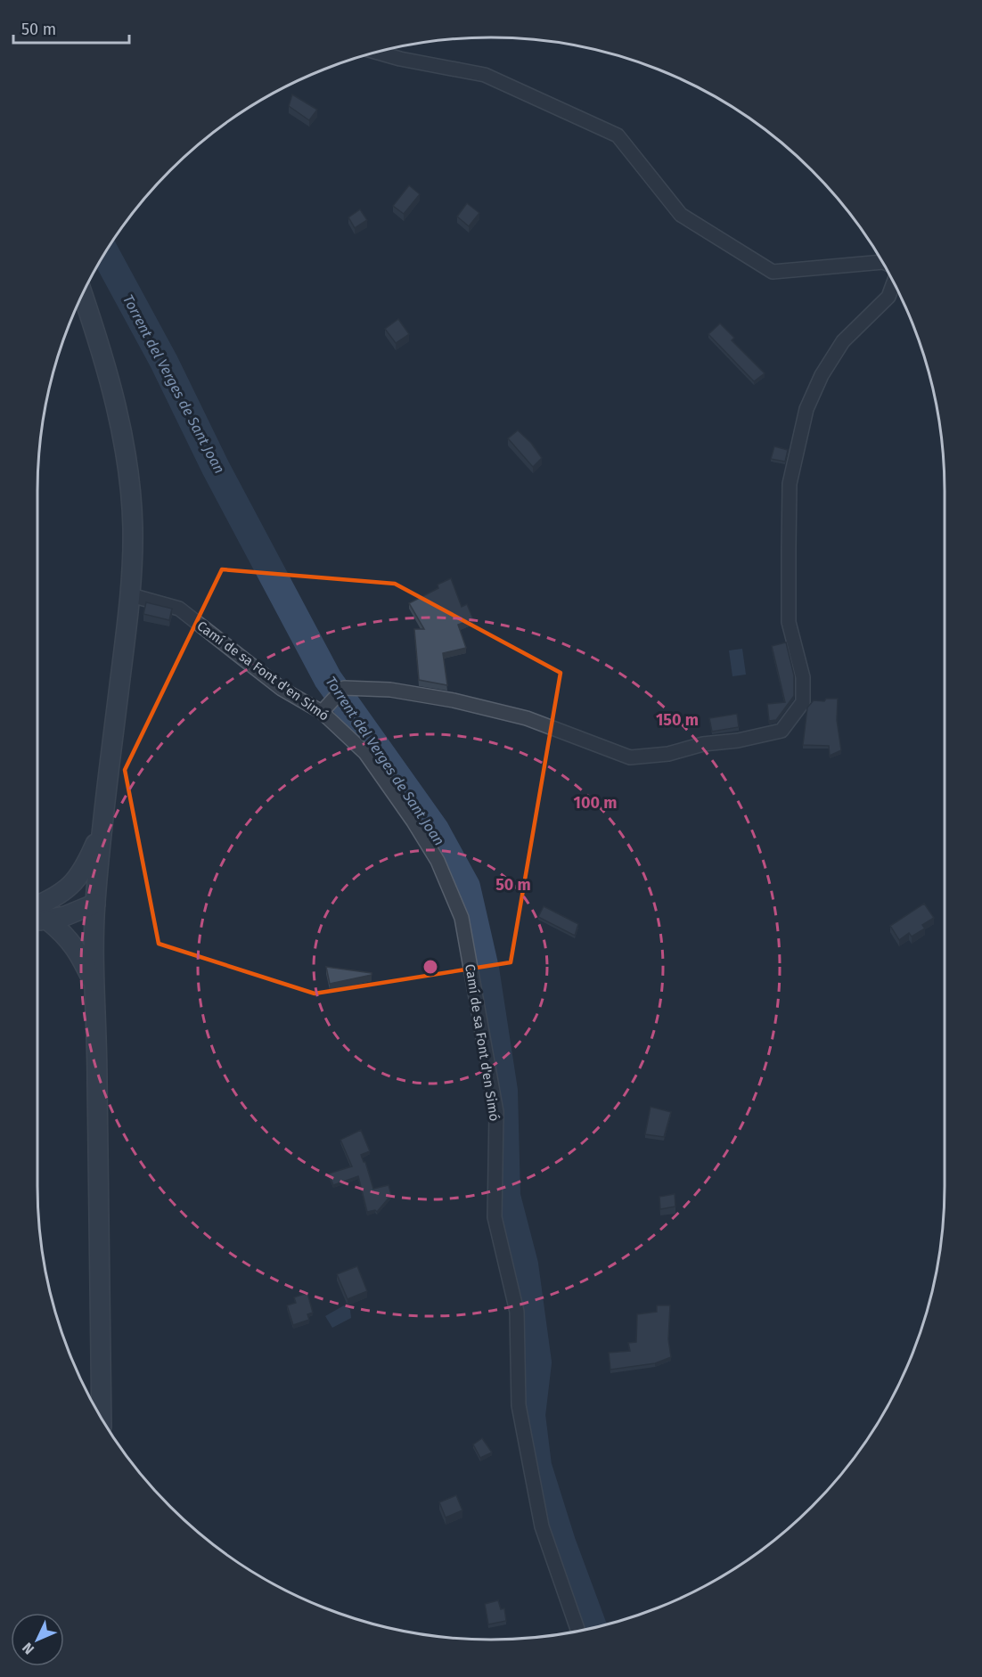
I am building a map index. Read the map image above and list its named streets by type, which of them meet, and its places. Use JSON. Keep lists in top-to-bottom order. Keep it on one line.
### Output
{"streets":{"street":["Camí de sa Font d'en Simó"]},"water":["Torrent del Verges de Sant Joan"],"scale_bar":"50 m","north":"bottom left","rings":["150 m","100 m","50 m"]}
